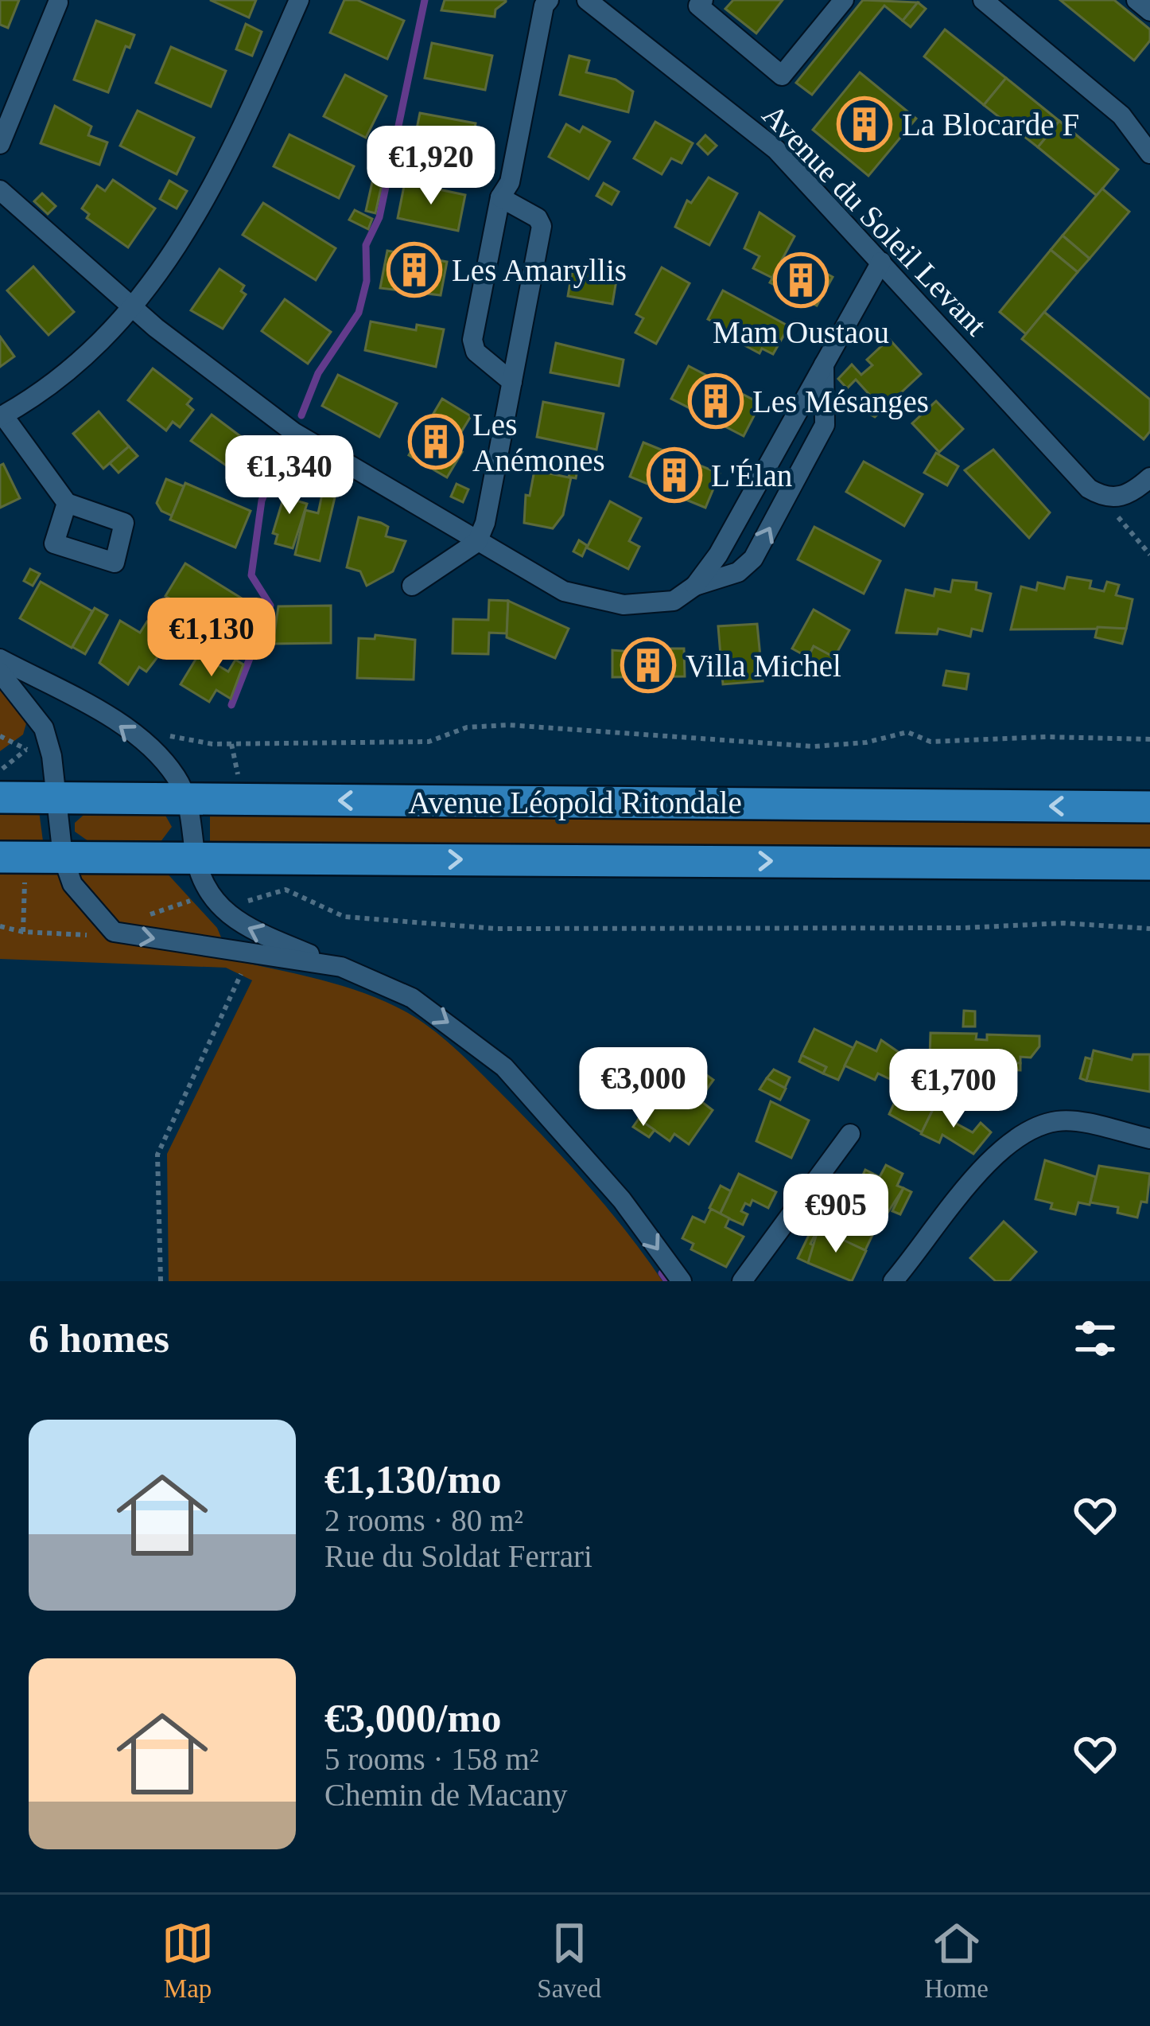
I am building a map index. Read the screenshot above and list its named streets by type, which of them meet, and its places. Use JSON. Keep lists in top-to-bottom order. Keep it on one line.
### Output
{"streets":{"highway":["Avenue Léopold Ritondale"],"street":["Avenue du Soleil Levant"]},"places":{"building":["La Blocarde F","Les Amaryllis","Mam Oustaou","Les Mésanges","Les Anémones","L'Élan","Villa Michel"]},"page":{"price":["€1,920","€1,340","€1,130","€3,000","€1,700","€905"],"heading":"6 homes","list":[{"name":"€1,130/mo","note":"2 rooms · 80 m² · Rue du Soldat Ferrari"},{"name":"€3,000/mo","note":"5 rooms · 158 m² · Chemin de Macany"}],"tabs":["Map","Saved","Home"]}}
